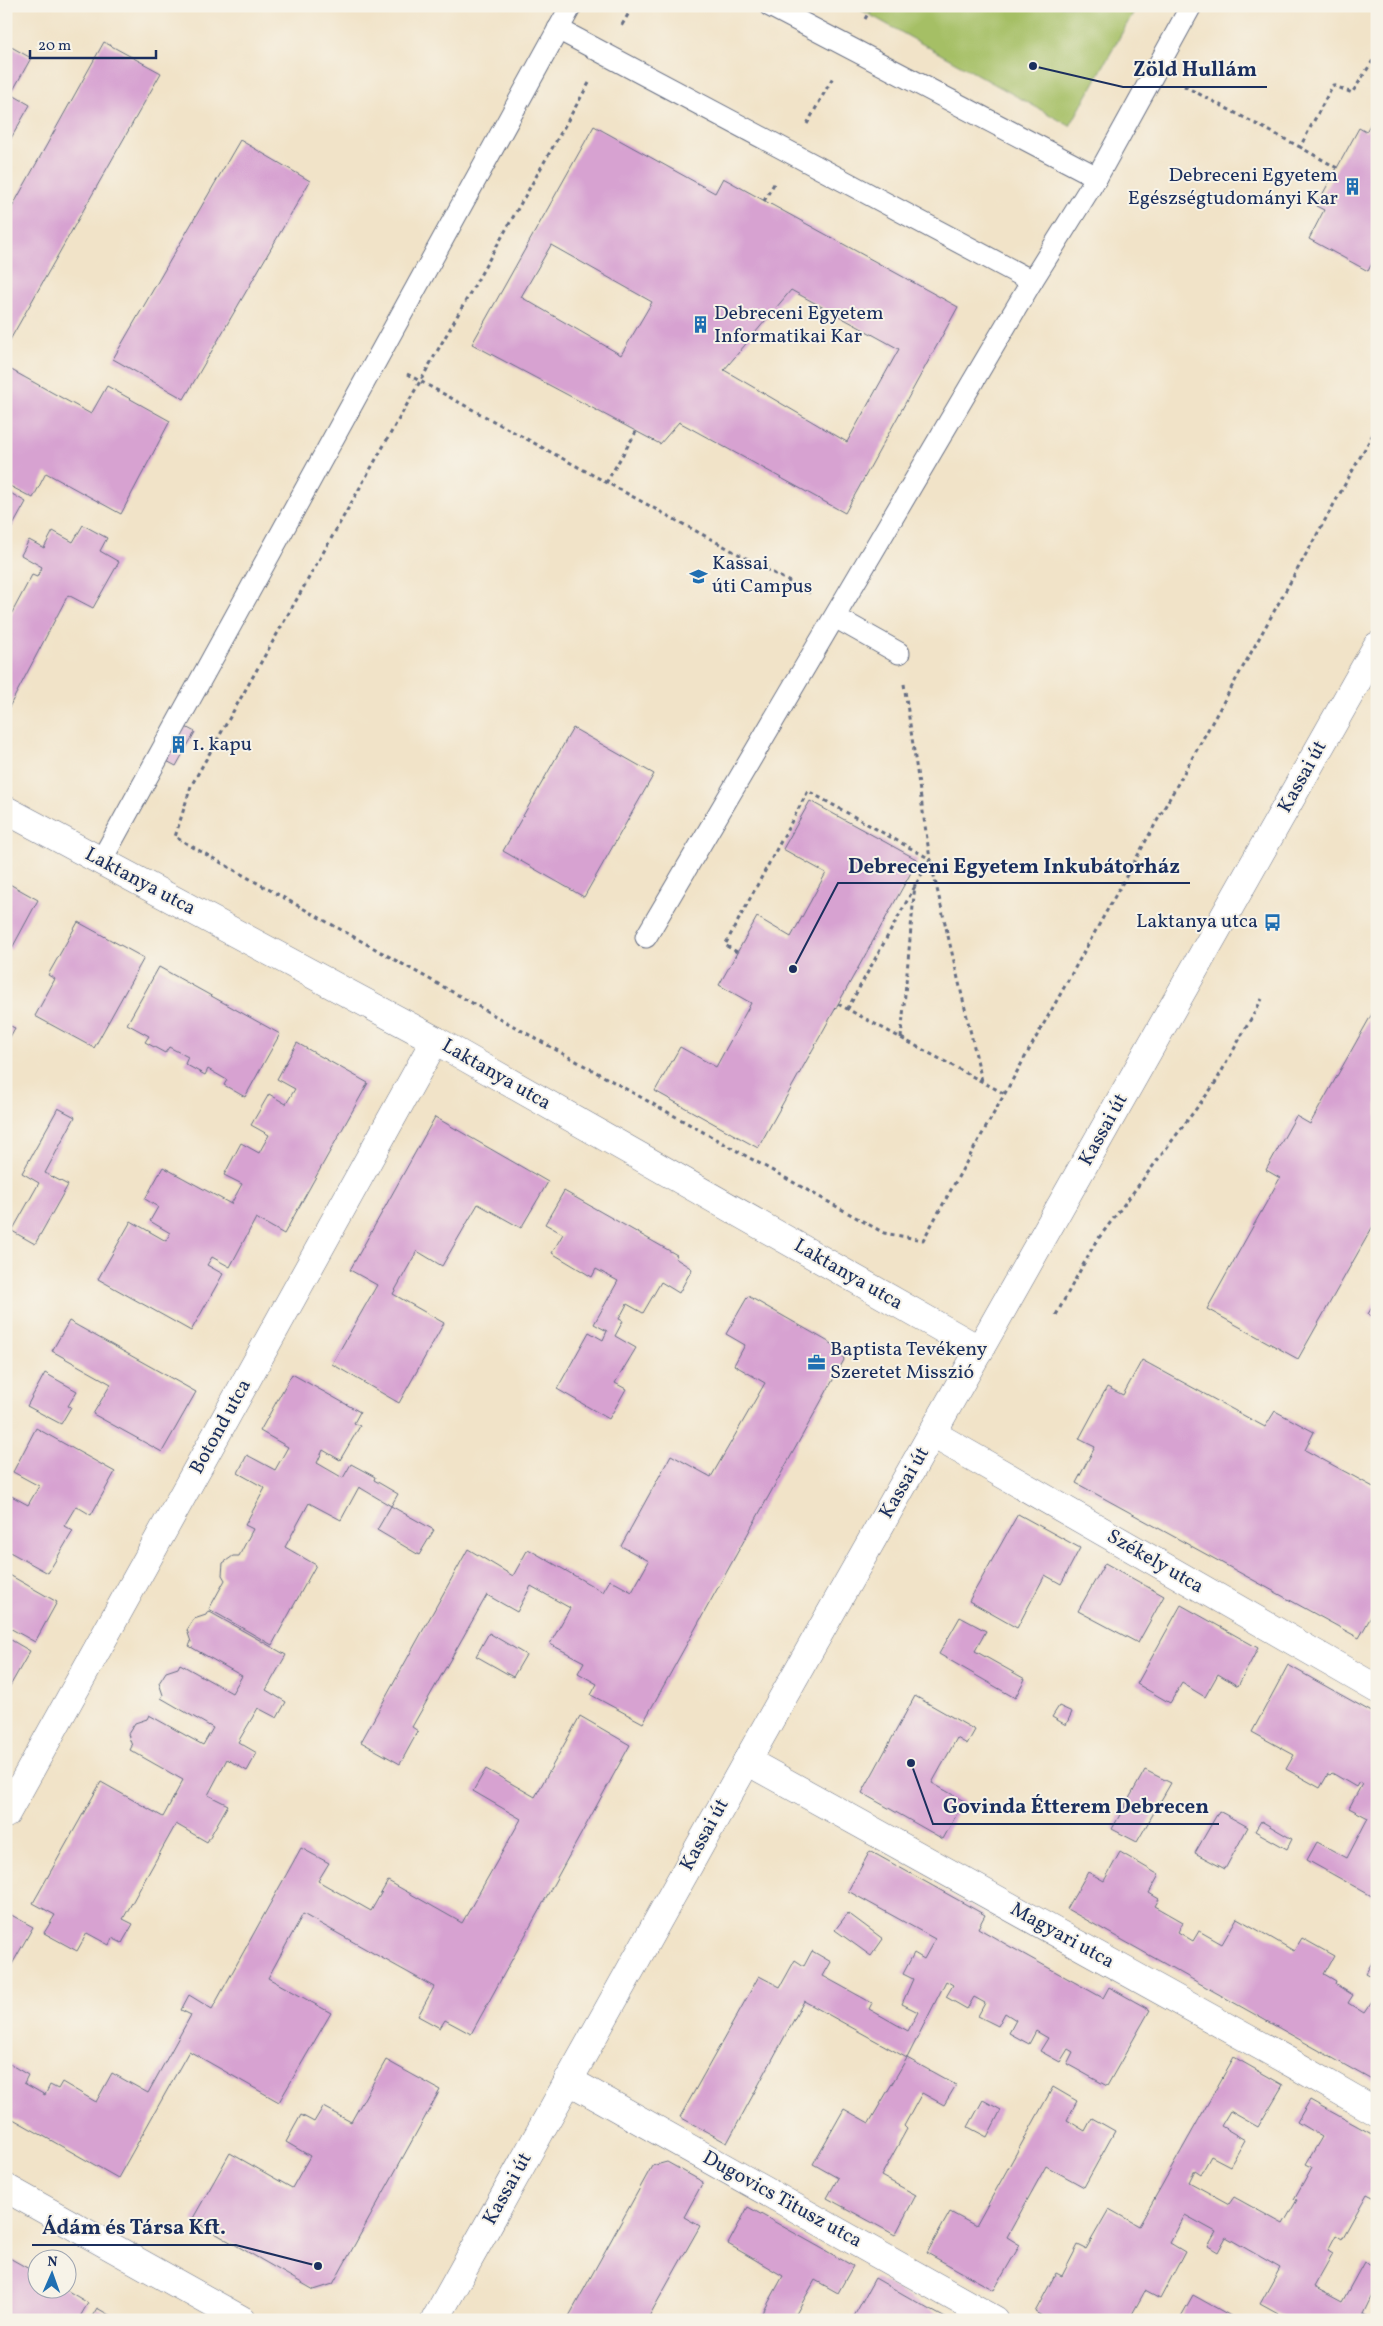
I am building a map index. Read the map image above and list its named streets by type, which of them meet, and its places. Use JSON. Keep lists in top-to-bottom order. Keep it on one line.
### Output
{"streets":{"street":["Kassai út","Laktanya utca","Botond utca","Székely utca","Magyari utca","Dugovics Titusz utca"]},"crossings":[["Kassai út","Laktanya utca"],["Kassai út","Székely utca"],["Kassai út","Magyari utca"],["Kassai út","Dugovics Titusz utca"],["Laktanya utca","Botond utca"]],"places":{"other":["Zöld Hullám","Debreceni Egyetem Inkubátorház","Govinda Étterem Debrecen","Ádám és Társa Kft."],"building":["Debreceni Egyetem Egészségtudományi Kar","Debreceni Egyetem Informatikai Kar","1. kapu"],"school or university":["Kassai úti Campus"],"bus stop":["Laktanya utca"],"office":["Baptista Tevékeny Szeretet Misszió"]},"scale_bar":"20 m","north":"top"}
